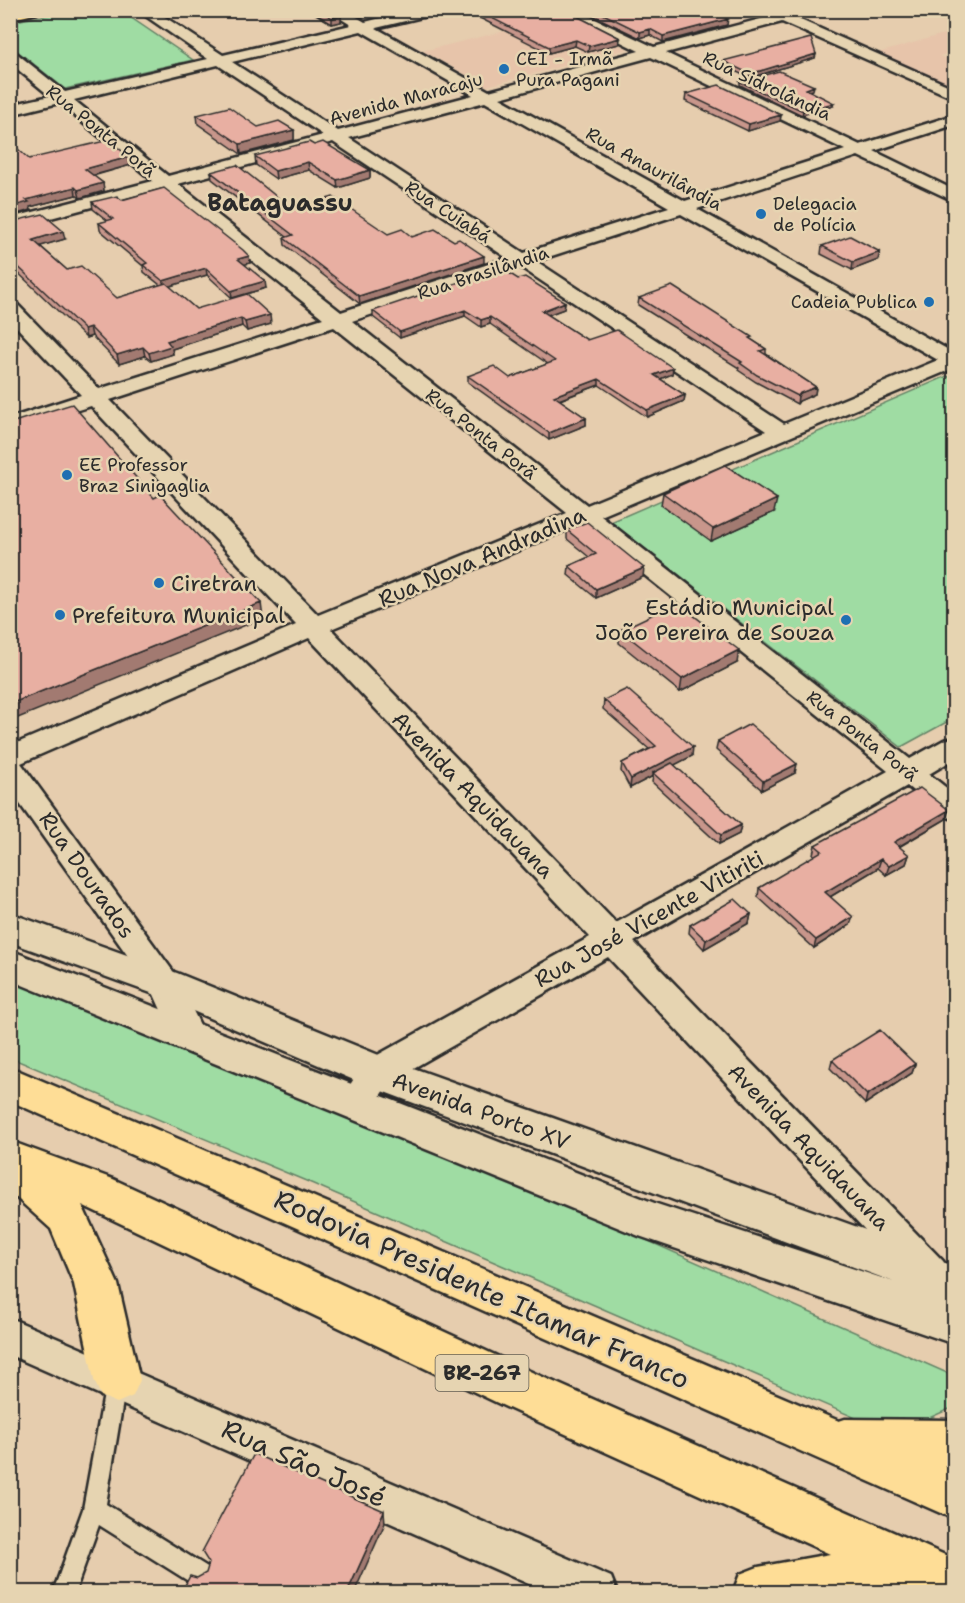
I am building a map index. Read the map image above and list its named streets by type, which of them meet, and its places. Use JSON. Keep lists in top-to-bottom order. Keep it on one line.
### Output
{"streets":{"main road":["Rodovia Presidente Itamar Franco","BR-267"],"street":["Rua Sidrolândia","Avenida Maracaju","Rua Ponta Porã","Rua Anaurilândia","Rua Cuiabá","Rua Brasilândia","Rua Nova Andradina","Avenida Aquidauana","Rua Dourados","Rua José Vicente Vitiriti","Avenida Porto XV","Rua São José"]},"crossings":[["Rua Sidrolândia","Avenida Maracaju"],["Rua Sidrolândia","Rua Brasilândia"],["Avenida Maracaju","Rua Ponta Porã"],["Avenida Maracaju","Rua Anaurilândia"],["Avenida Maracaju","Rua Cuiabá"],["Rua Ponta Porã","Rua Brasilândia"],["Rua Ponta Porã","Rua Nova Andradina"],["Rua Ponta Porã","Rua José Vicente Vitiriti"],["Rua Anaurilândia","Rua Brasilândia"],["Rua Anaurilândia","Rua Nova Andradina"],["Rua Cuiabá","Rua Brasilândia"],["Rua Cuiabá","Rua Nova Andradina"],["Rua Brasilândia","Avenida Aquidauana"],["Rua Nova Andradina","Avenida Aquidauana"],["Avenida Aquidauana","Rua José Vicente Vitiriti"],["Avenida Aquidauana","Avenida Porto XV"],["Rua Dourados","Avenida Porto XV"],["Rua José Vicente Vitiriti","Avenida Porto XV"]],"districts":["Bataguassu"],"places":["CEI - Irmã Pura Pagani","Delegacia de Polícia","Cadeia Publica","EE Professor Braz Sinigaglia","Ciretran","Prefeitura Municipal","Estádio Municipal João Pereira de Souza"]}
